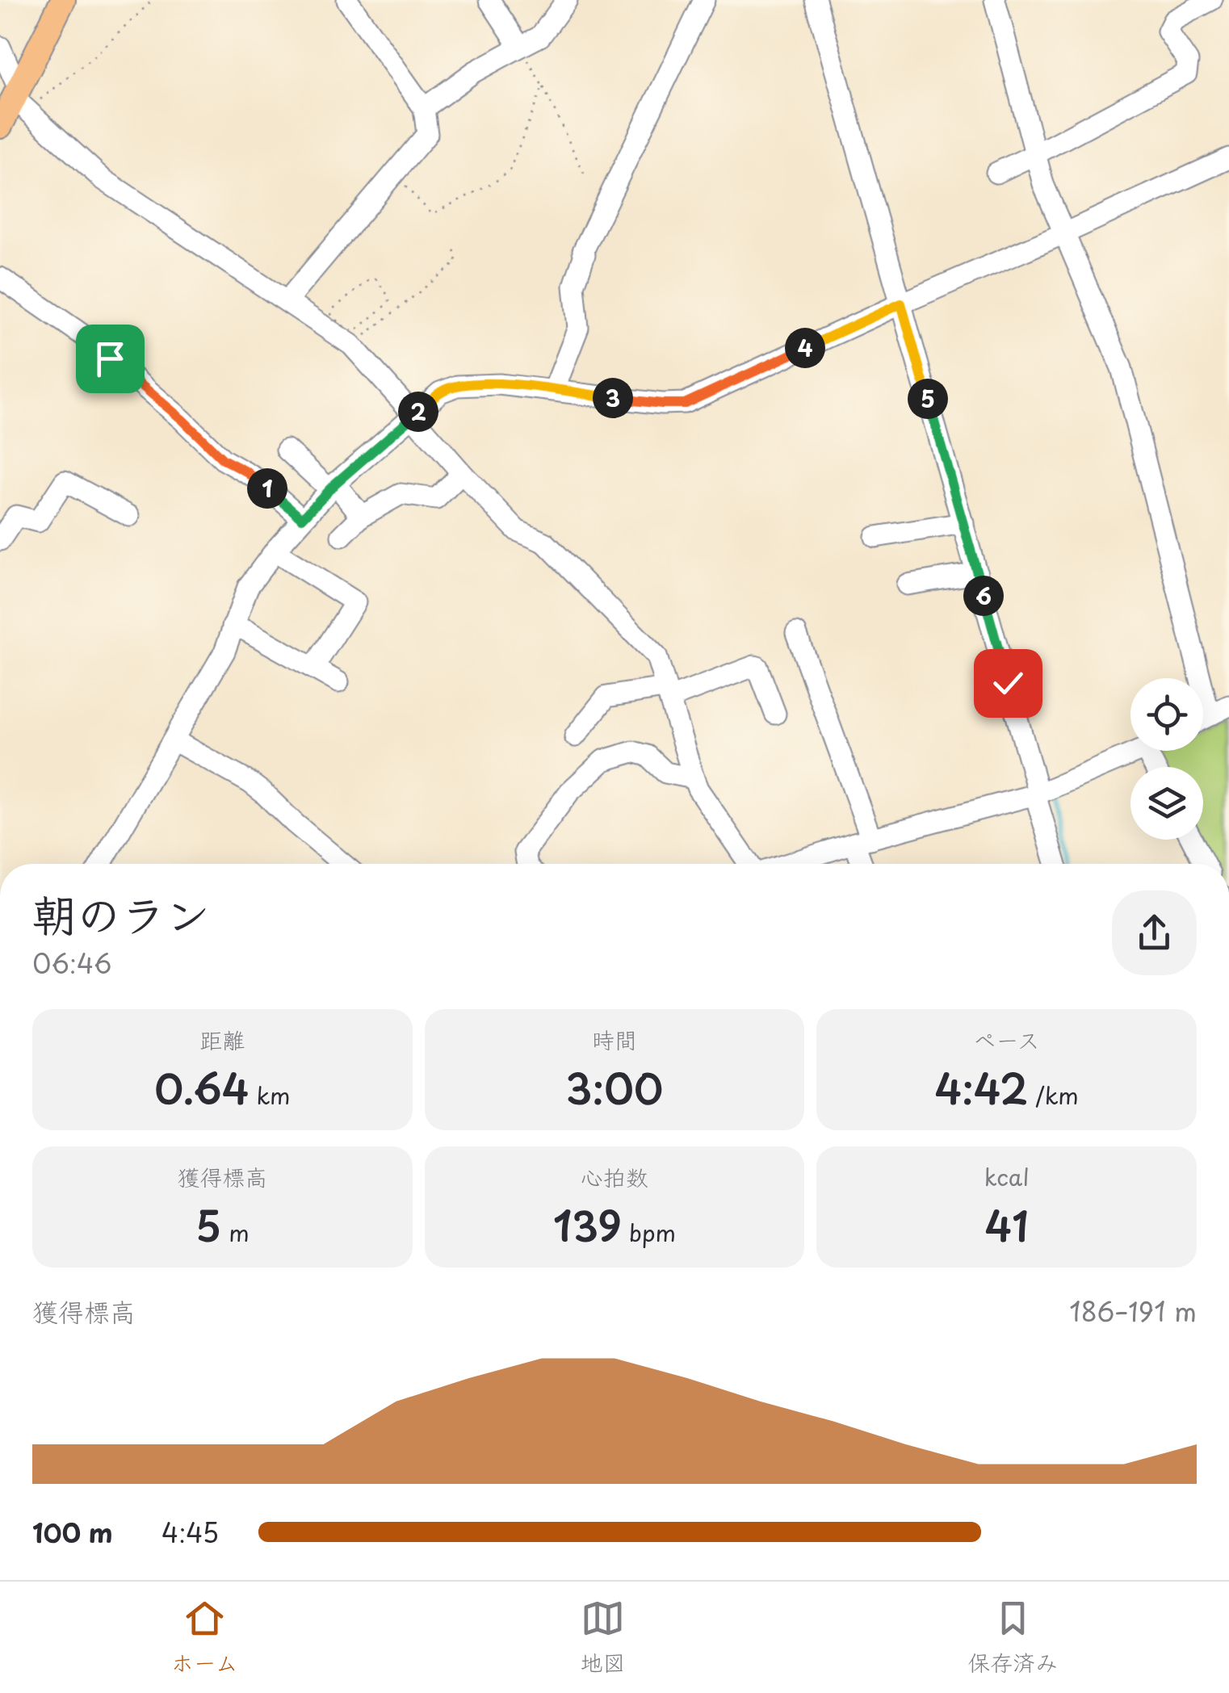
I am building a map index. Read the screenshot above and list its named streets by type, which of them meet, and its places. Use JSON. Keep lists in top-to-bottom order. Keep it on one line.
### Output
{"page":{"pins":["4","3","5","2","1","6"],"heading":["朝のラン","06:46"],"stats":[["距離","0.64 km"],["時間","3:00"],["ペース","4:42 /km"],["獲得標高","5 m"],["心拍数","139 bpm"],["kcal","41"]],"chart":["獲得標高","186–191 m"],"list":[{"name":"100 m","note":"4:45"}],"tabs":["ホーム","地図","保存済み"]}}
